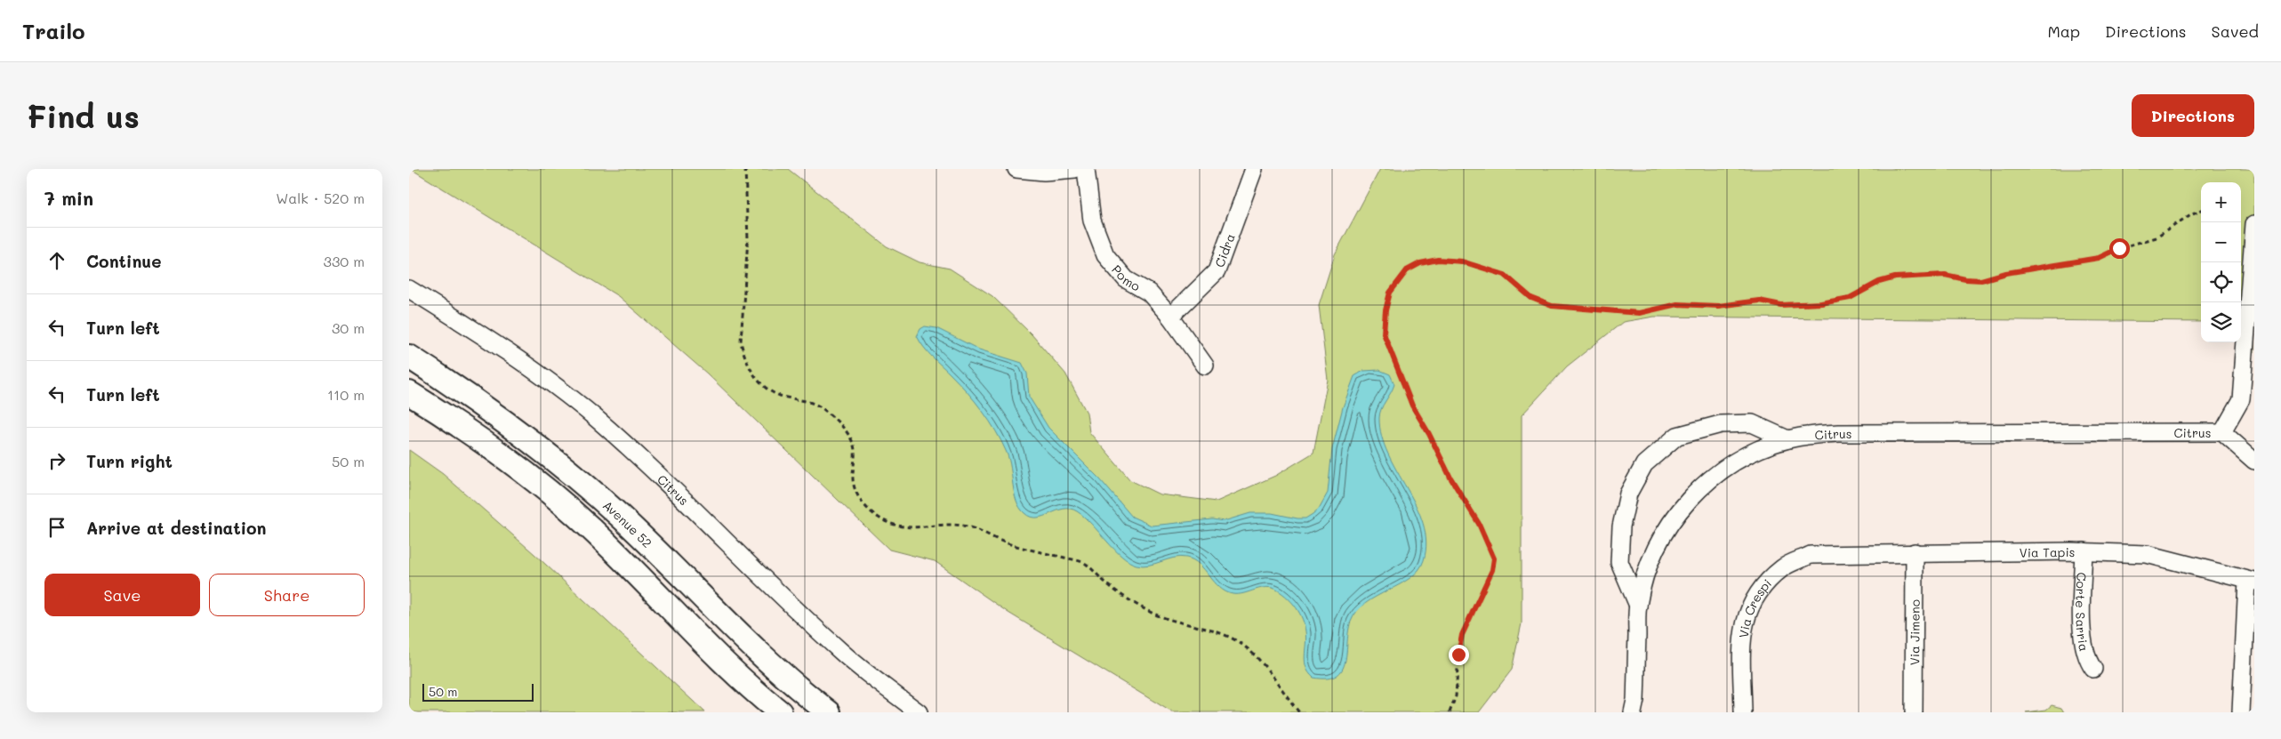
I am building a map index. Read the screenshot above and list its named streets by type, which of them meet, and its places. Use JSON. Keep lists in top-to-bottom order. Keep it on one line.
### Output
{"streets":{"main road":["Avenue 52"],"street":["Cidra","Pomo","Citrus","Via Tapis","Via Crespi","Corte Sarria","Via Jimeno"]},"crossings":[["Cidra","Pomo"],["Via Tapis","Via Crespi"],["Via Tapis","Corte Sarria"],["Via Tapis","Via Jimeno"]],"scale_bar":"50 m","page":{"header":"Trailo","nav":["Map","Directions","Saved"],"buttons":["Directions",["Save","Share"]],"title":"Find us","heading":["7 min","Walk · 520 m"],"map_buttons":["+","−"],"list":[["Continue","330 m"],["Turn left","30 m"],["Turn left","110 m"],["Turn right","50 m"],"Arrive at destination"],"scale":"50 m"}}
